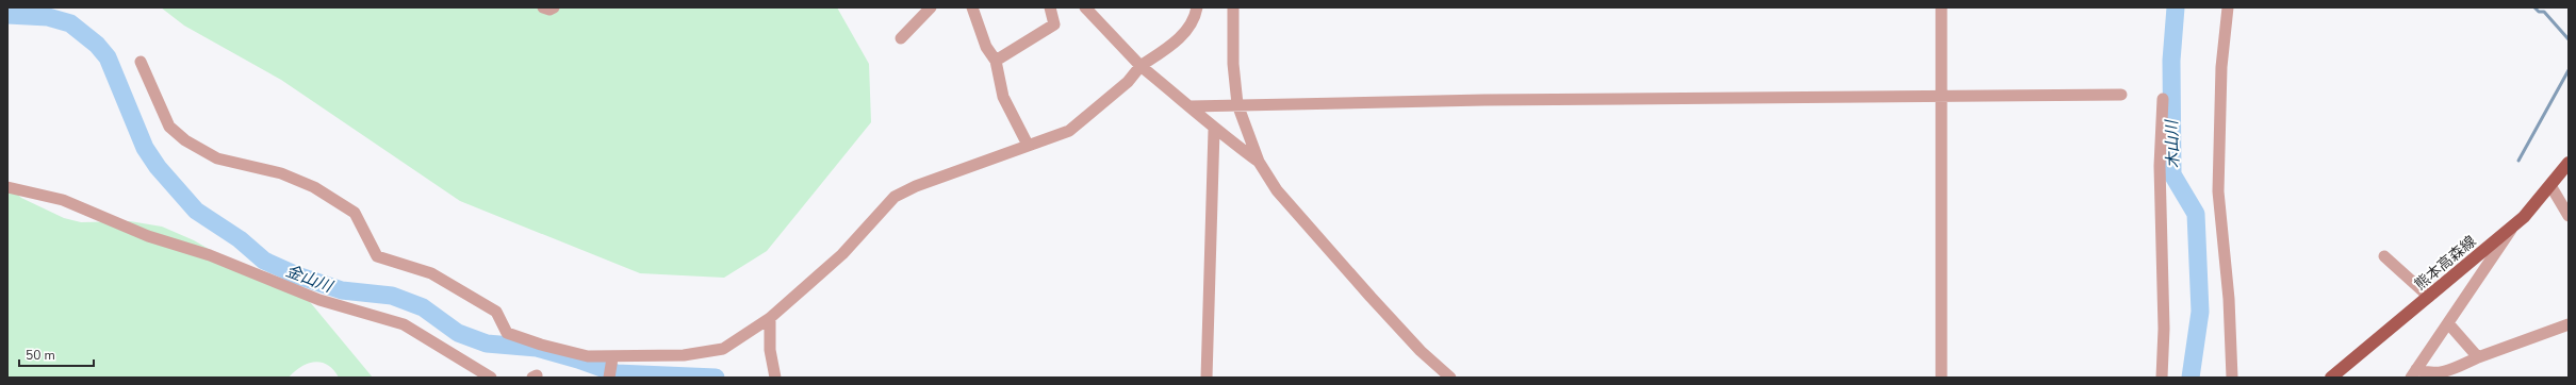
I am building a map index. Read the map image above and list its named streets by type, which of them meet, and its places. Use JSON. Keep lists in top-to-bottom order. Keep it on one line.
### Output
{"streets":{"main road":["熊本高森線"]},"water":["木山川","金山川"],"scale_bar":"50 m"}
